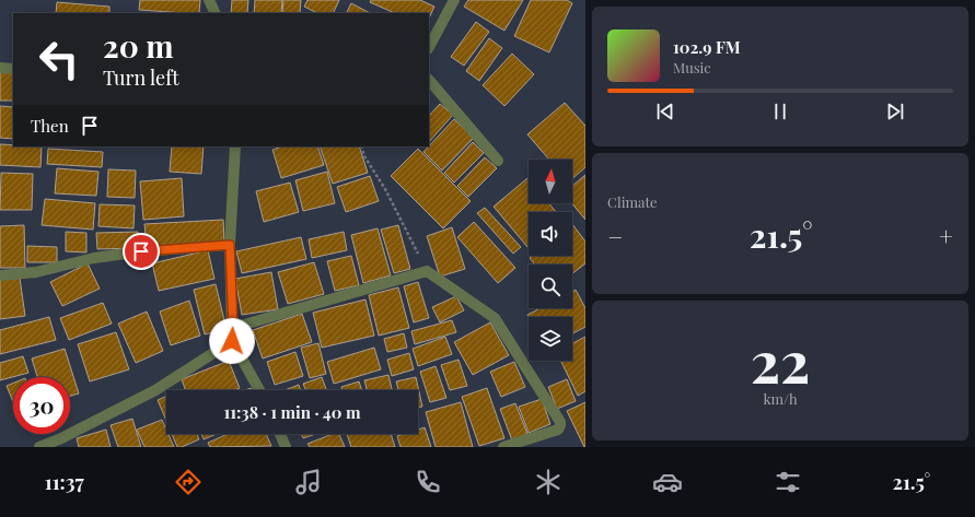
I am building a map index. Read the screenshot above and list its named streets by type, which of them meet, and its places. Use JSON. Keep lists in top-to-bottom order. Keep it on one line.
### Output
{"north":"top","page":{"turn":["20 m","Turn left"],"song":["102.9 FM","Music"],"then":"Then","tile":["Climate",["22","km/h"]],"heat":["−","21.5°","+"],"limit":"30","trip":"11:38 · 1 min · 40 m","tabs":["11:37","21.5°"]}}
